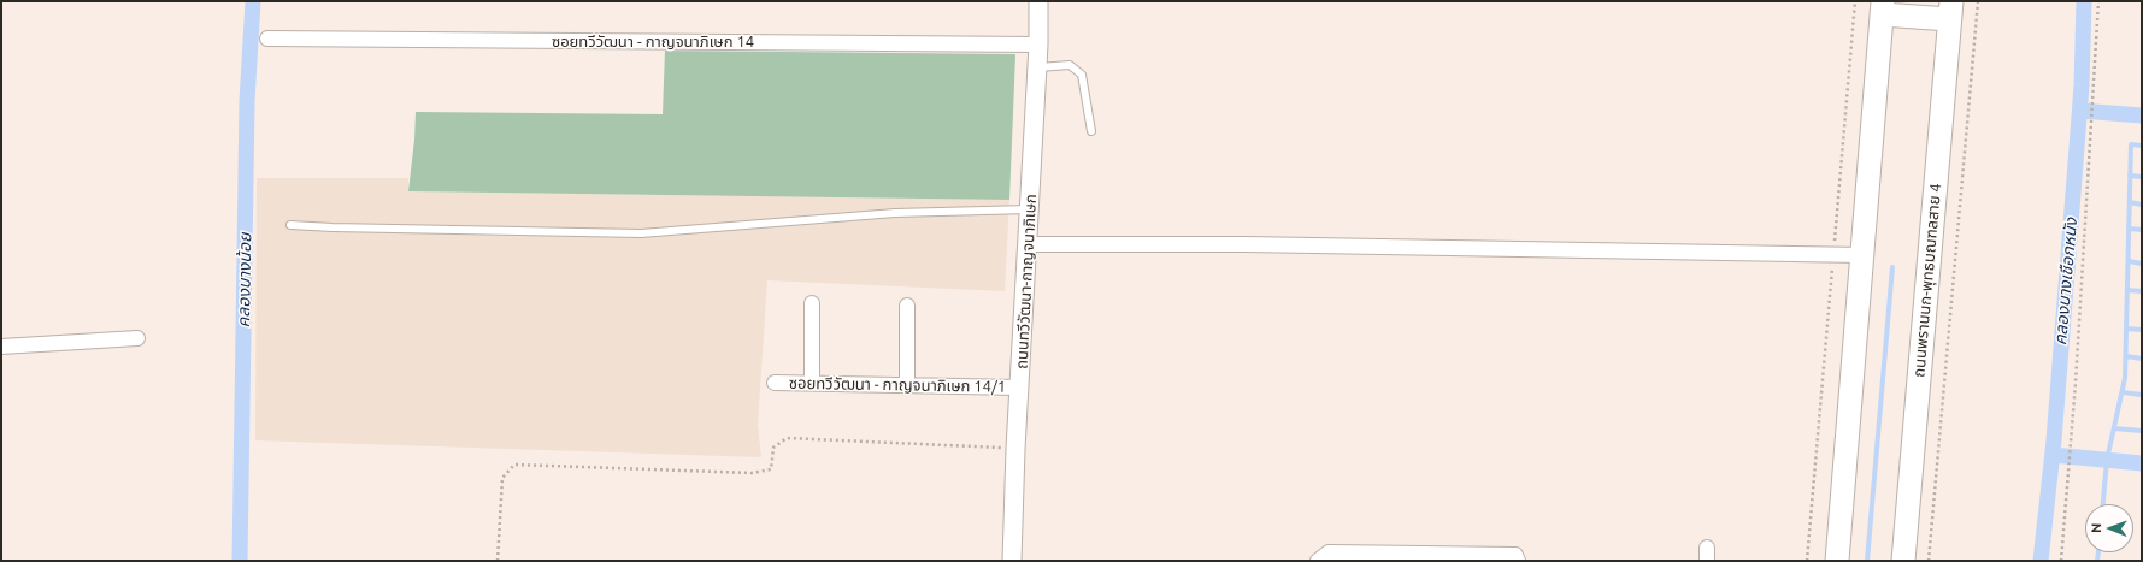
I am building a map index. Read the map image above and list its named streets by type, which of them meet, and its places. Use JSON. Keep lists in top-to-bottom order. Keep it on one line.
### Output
{"streets":{"main road":["ถนนพรานนก-พุทธมณฑลสาย 4"],"street":["ซอยทวีวัฒนา - กาญจนาภิเษก 14","ถนนทวีวัฒนา-กาญจนาภิเษก","ซอยทวีวัฒนา - กาญจนาภิเษก 14/1"]},"crossings":[["ซอยทวีวัฒนา - กาญจนาภิเษก 14","ถนนทวีวัฒนา-กาญจนาภิเษก"],["ถนนทวีวัฒนา-กาญจนาภิเษก","ซอยทวีวัฒนา - กาญจนาภิเษก 14/1"]],"water":["คลองบางน้อย","คลองบางเชือกหนัง"],"north":"left"}
